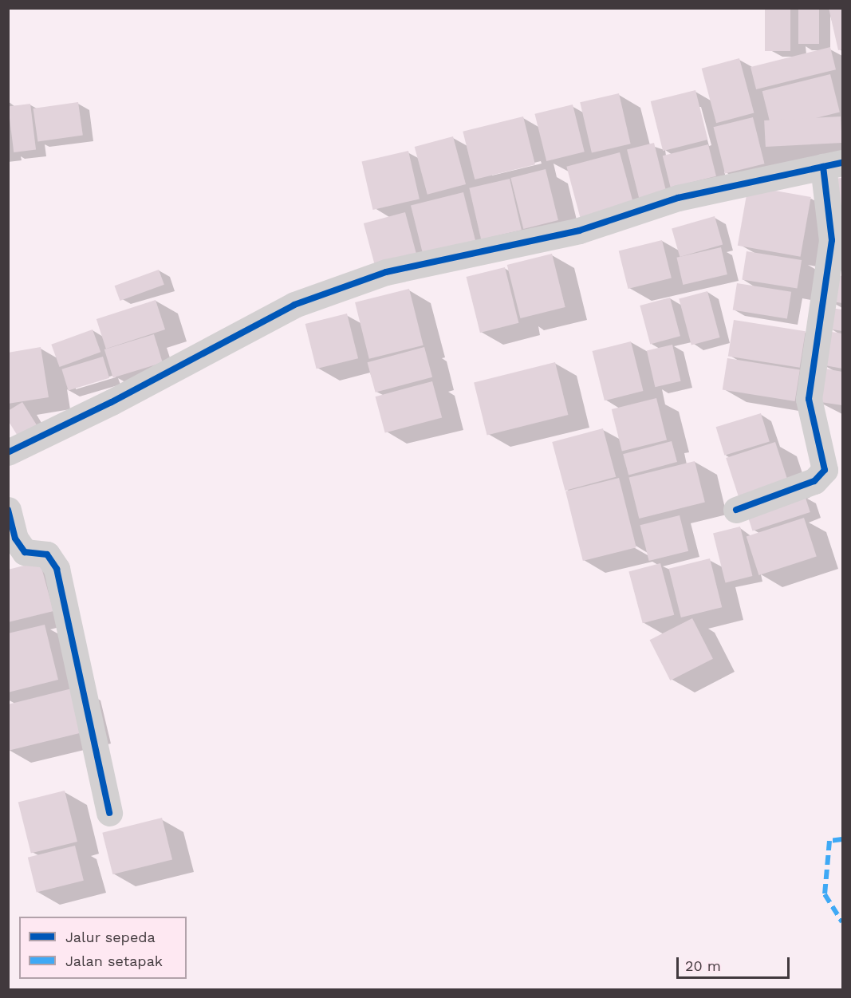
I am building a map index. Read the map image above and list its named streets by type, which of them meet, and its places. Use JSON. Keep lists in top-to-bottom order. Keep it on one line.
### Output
{"legend":["Jalur sepeda","Jalan setapak"],"scale_bar":"20 m"}
